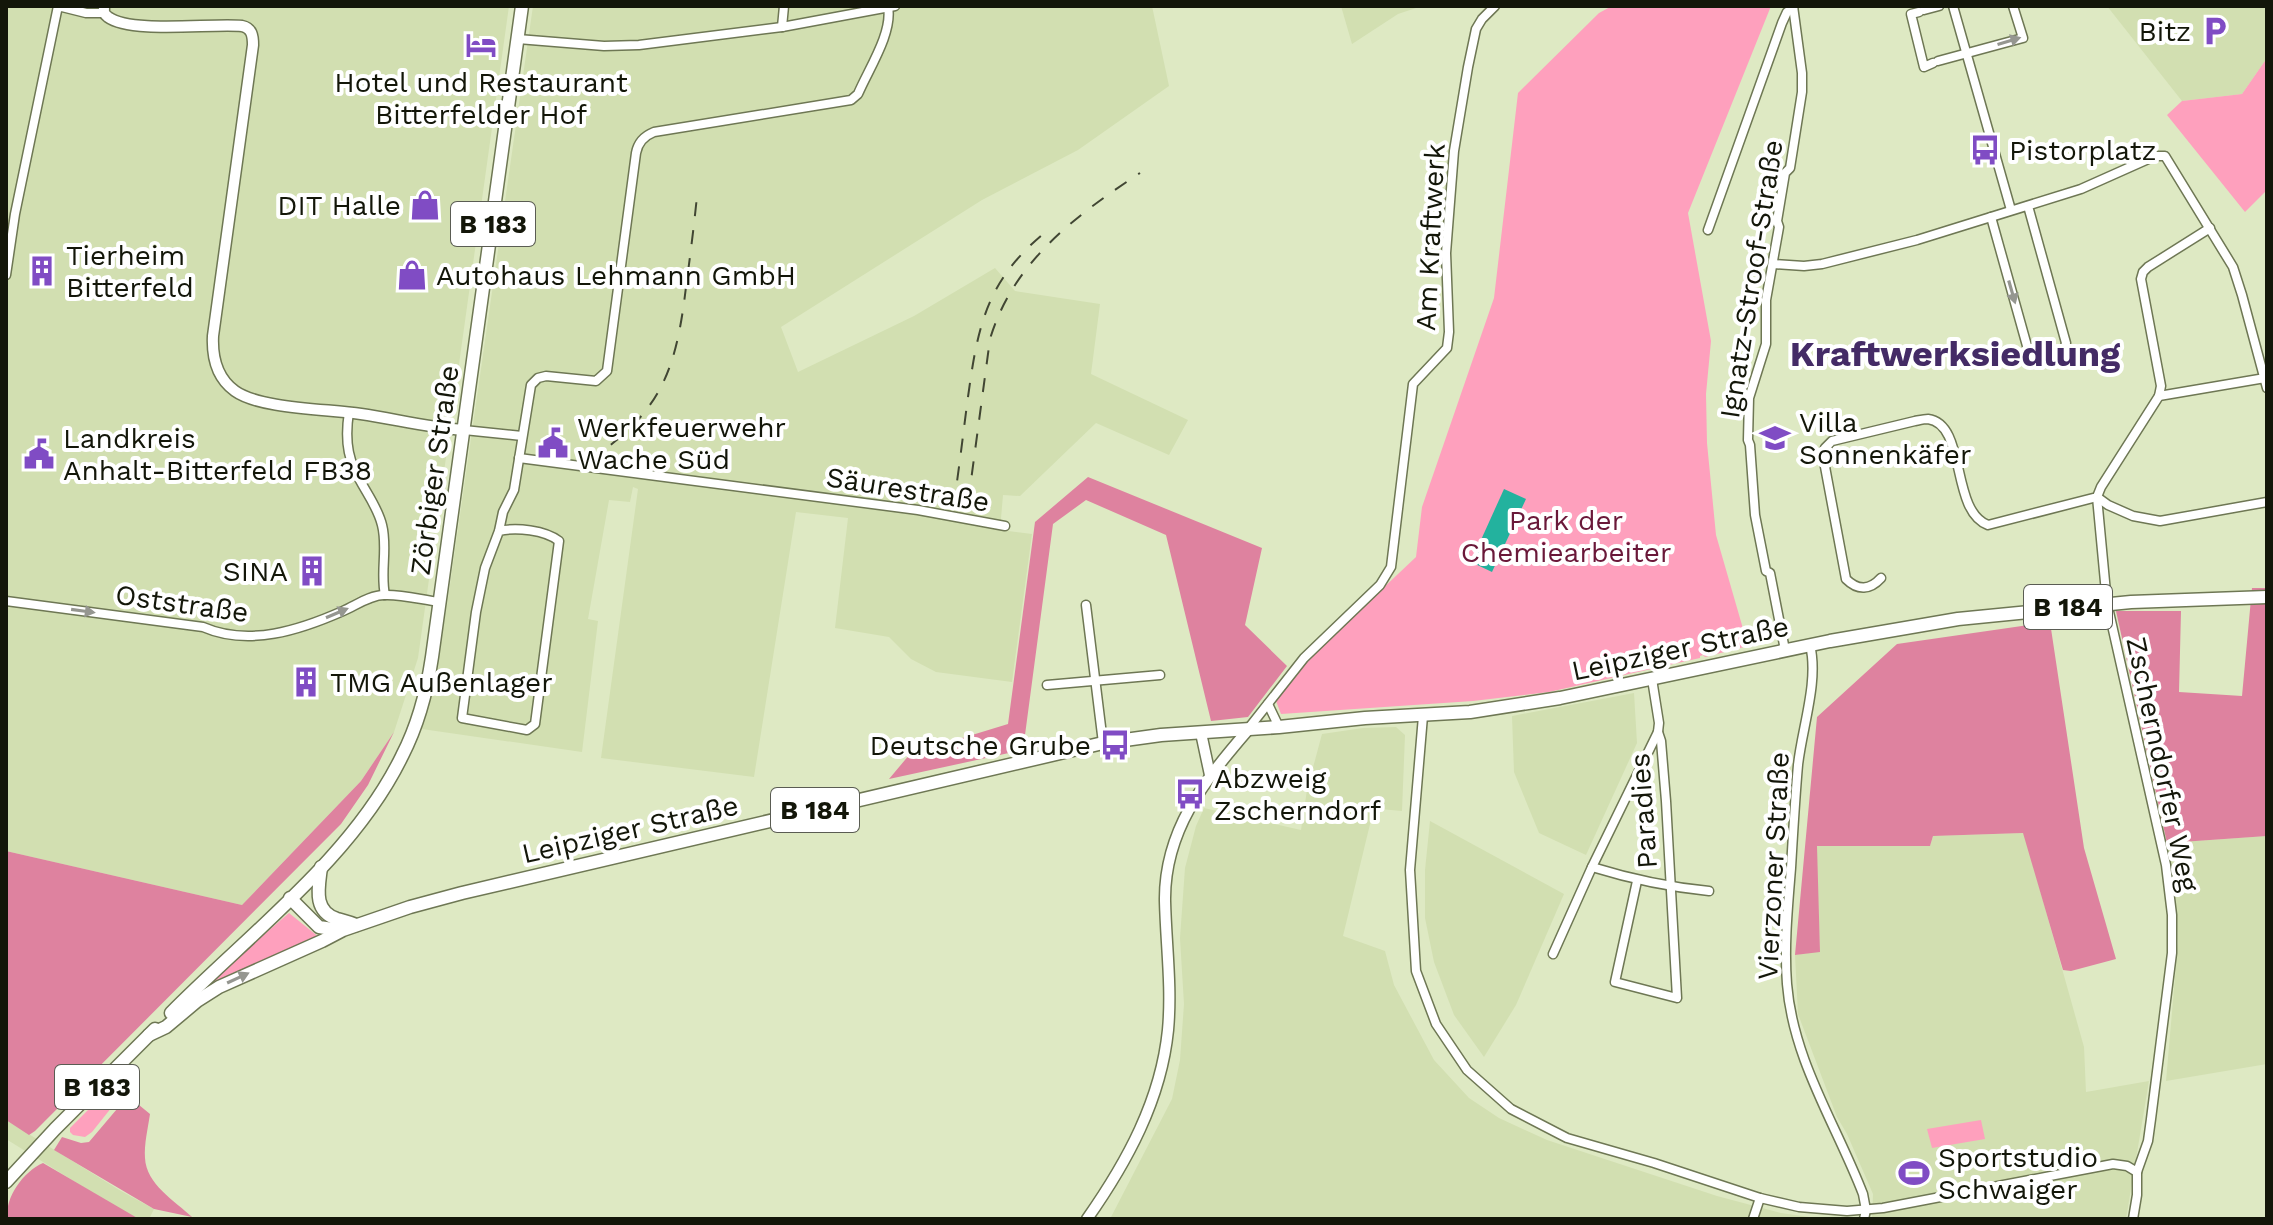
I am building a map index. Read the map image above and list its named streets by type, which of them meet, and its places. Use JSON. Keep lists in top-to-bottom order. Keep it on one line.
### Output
{"streets":{"main road":["B 183","Zörbiger Straße","B 184","Leipziger Straße"],"street":["Am Kraftwerk","Ignatz-Stroof-Straße","Säurestraße","Oststraße","Zscherndorfer Weg","Paradies","Vierzoner Straße"]},"crossings":[["B 183","Zörbiger Straße"],["B 183","B 184"],["Am Kraftwerk","Leipziger Straße"],["Ignatz-Stroof-Straße","Leipziger Straße"],["Zörbiger Straße","Oststraße"],["B 184","Leipziger Straße"],["Leipziger Straße","Zscherndorfer Weg"],["Leipziger Straße","Paradies"],["Leipziger Straße","Vierzoner Straße"]],"one_way":["Oststraße"],"districts":["Kraftwerksiedlung"],"parks":["Park der Chemiearbeiter"],"places":{"parking":["Bitz"],"hotel":["Hotel und Restaurant Bitterfelder Hof"],"bus stop":["Pistorplatz","Deutsche Grube","Abzweig Zscherndorf"],"shop":["DIT Halle","Autohaus Lehmann GmbH"],"building":["Tierheim Bitterfeld","SINA","TMG Außenlager"],"school or university":["Villa Sonnenkäfer"],"public building":["Werkfeuerwehr Wache Süd","Landkreis Anhalt-Bitterfeld FB38"],"sports":["Sportstudio Schwaiger"]}}
